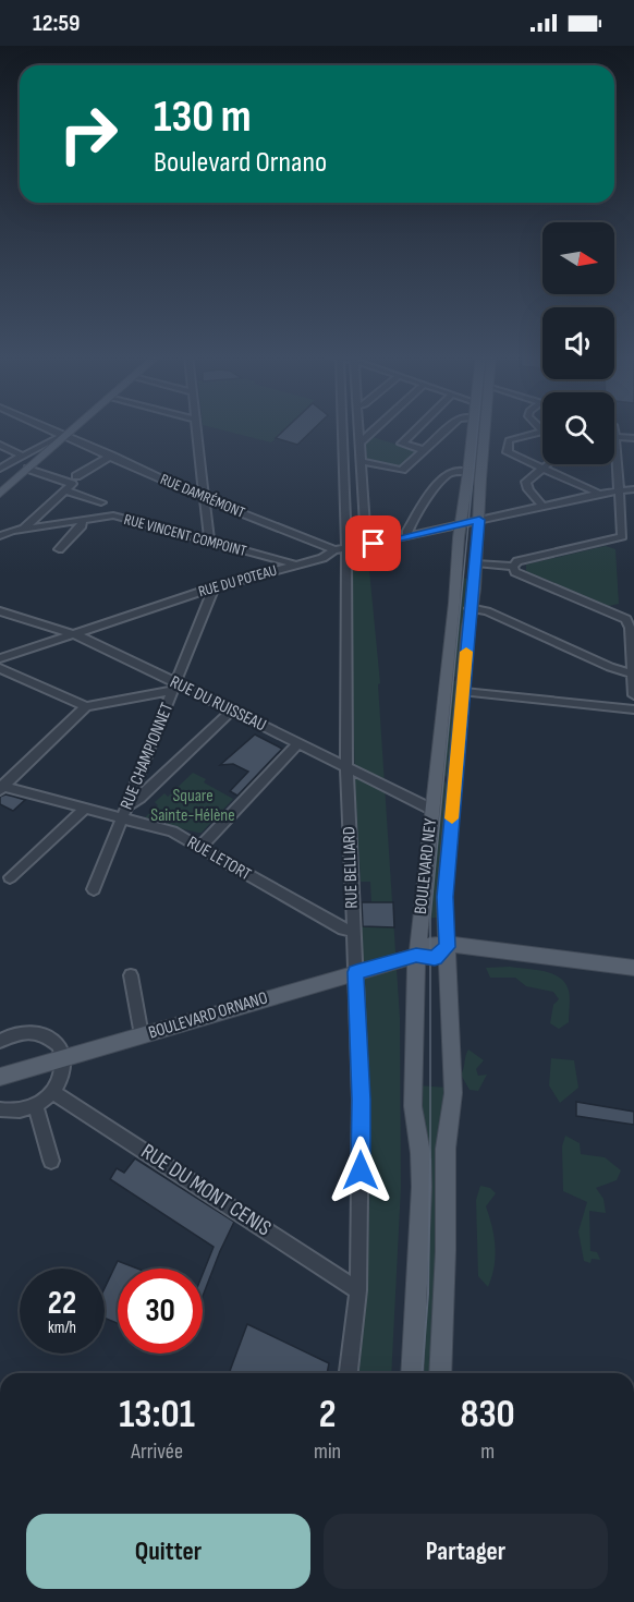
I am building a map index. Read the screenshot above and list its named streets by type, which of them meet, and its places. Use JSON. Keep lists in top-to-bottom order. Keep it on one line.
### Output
{"streets":{"main road":["BOULEVARD NEY","BOULEVARD ORNANO"],"street":["RUE DAMRÉMONT","RUE VINCENT COMPOINT","RUE DU POTEAU","RUE DU RUISSEAU","RUE CHAMPIONNET","RUE LETORT","RUE BELLIARD","RUE DU MONT CENIS"]},"crossings":[["RUE DAMRÉMONT","RUE DU POTEAU"],["RUE VINCENT COMPOINT","RUE DU POTEAU"],["RUE DU POTEAU","RUE DU RUISSEAU"],["RUE DU POTEAU","RUE CHAMPIONNET"],["RUE DU POTEAU","BOULEVARD NEY"],["RUE DU POTEAU","RUE BELLIARD"],["RUE DU RUISSEAU","RUE CHAMPIONNET"],["RUE DU RUISSEAU","BOULEVARD NEY"],["RUE DU RUISSEAU","RUE BELLIARD"],["RUE CHAMPIONNET","RUE LETORT"],["RUE LETORT","RUE BELLIARD"],["BOULEVARD NEY","BOULEVARD ORNANO"],["RUE BELLIARD","BOULEVARD ORNANO"],["RUE BELLIARD","RUE DU MONT CENIS"]],"parks":["Square Sainte-Hélène"],"north":"right","page":{"status":"12:59","turn":["130 m","Boulevard Ornano"],"speed":"22 km/h","limit":"30","eta":["13:01","Arrivée","2","min","830","m"],"buttons":["Quitter","Partager"]}}
